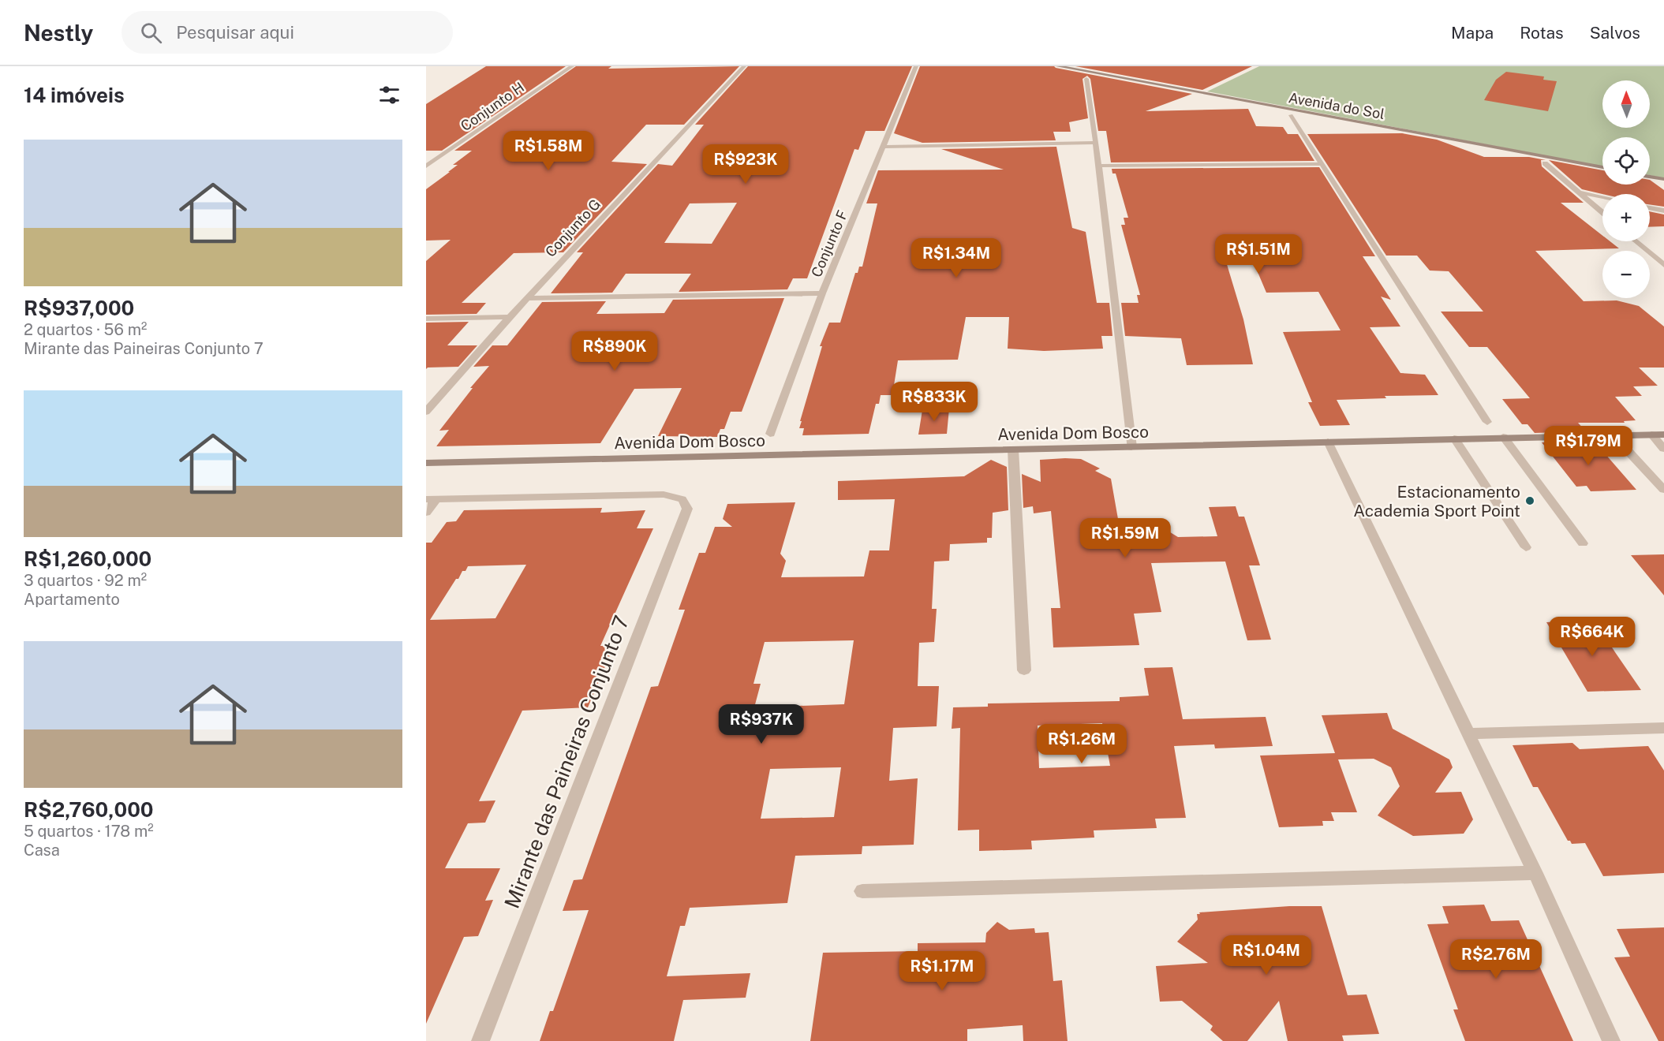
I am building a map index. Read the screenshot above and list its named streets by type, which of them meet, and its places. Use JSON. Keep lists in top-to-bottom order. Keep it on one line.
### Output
{"streets":{"street":["Avenida do Sol","Conjunto H","Conjunto G","Conjunto F","Avenida Dom Bosco","Mirante das Paineiras Conjunto 7"]},"places":["Estacionamento Academia Sport Point"],"north":"top","page":{"header":"Nestly","search":"Pesquisar aqui","nav":["Mapa","Rotas","Salvos"],"heading":"14 imóveis","map_buttons":["+","−"],"list":[{"name":"R$937,000","note":"2 quartos · 56 m² · Mirante das Paineiras Conjunto 7"},{"name":"R$1,260,000","note":"3 quartos · 92 m² · Apartamento"},{"name":"R$2,760,000","note":"5 quartos · 178 m² · Casa"}],"price":["R$1.58M","R$923K","R$1.51M","R$1.34M","R$890K","R$833K","R$1.79M","R$1.59M","R$664K","R$937K","R$1.26M","R$1.04M","R$2.76M","R$1.17M"]}}
